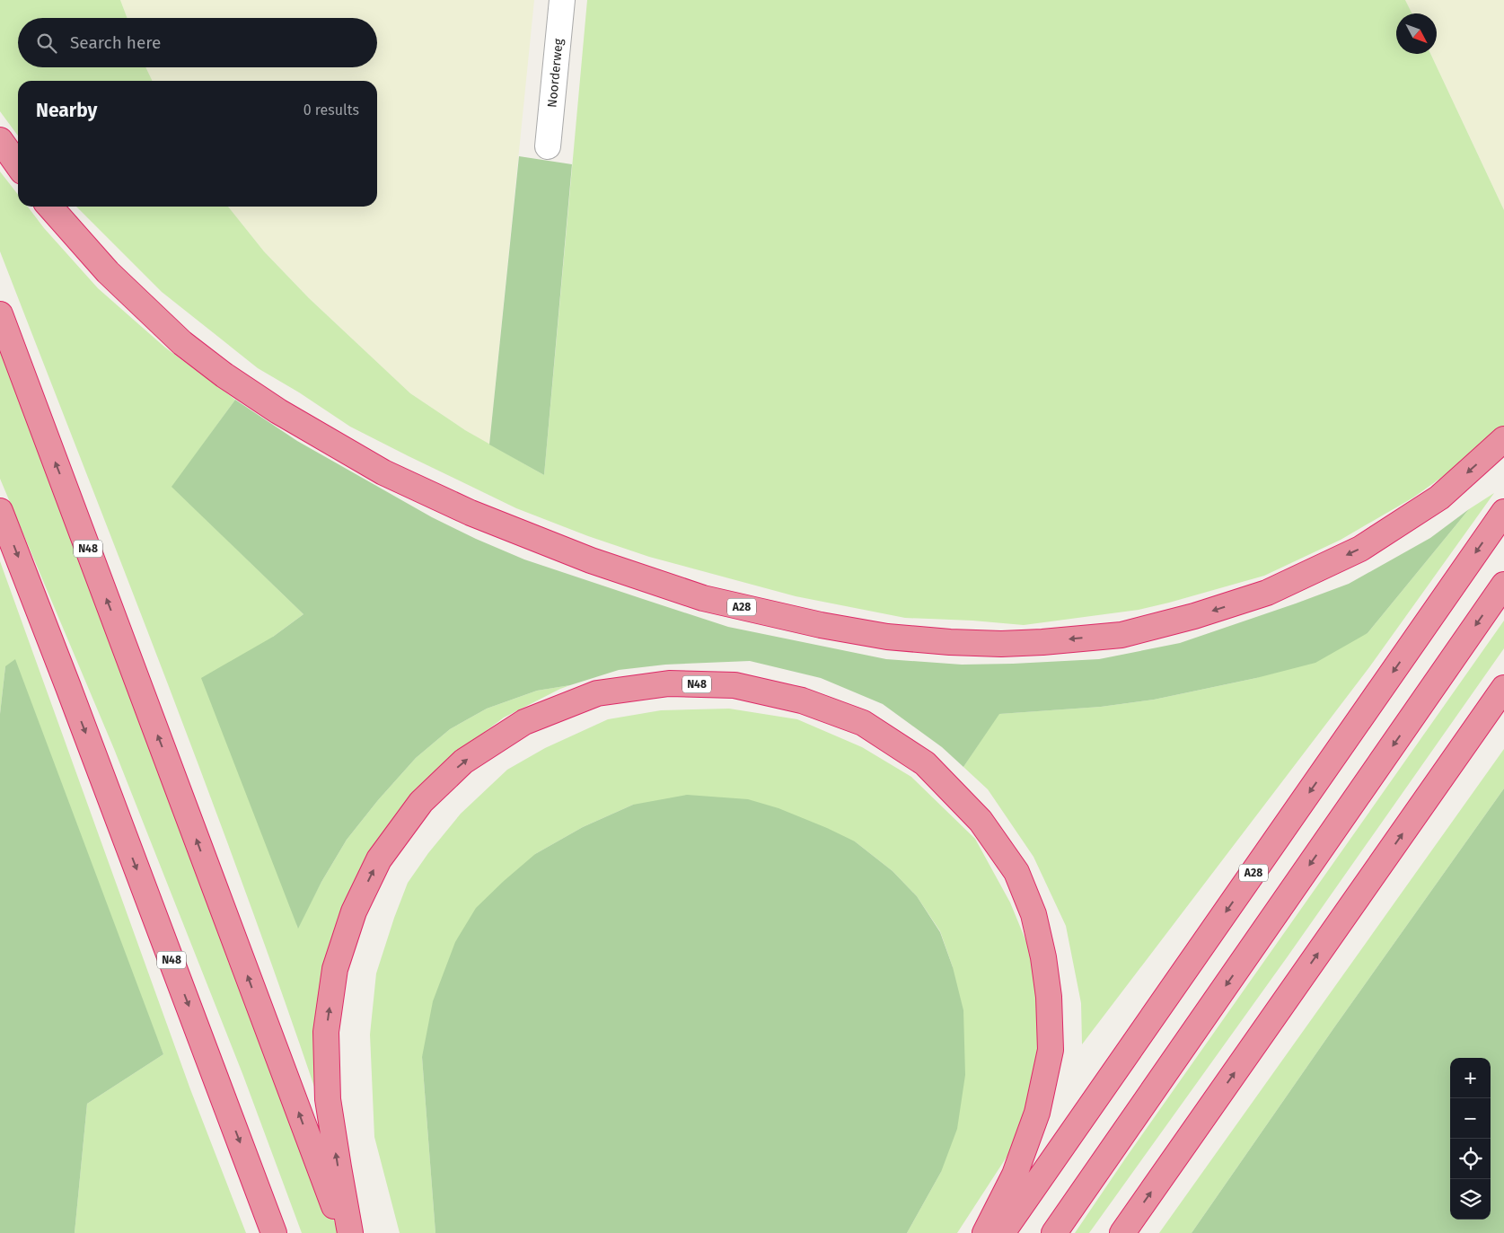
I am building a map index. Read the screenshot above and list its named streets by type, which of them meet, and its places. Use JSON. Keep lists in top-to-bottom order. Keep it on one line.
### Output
{"streets":{"highway":["N48","A28"],"street":["Noorderweg"]},"north":"bottom right","page":{"search":"Search here","heading":["Nearby","0 results"],"map_buttons":["+","−"]}}
